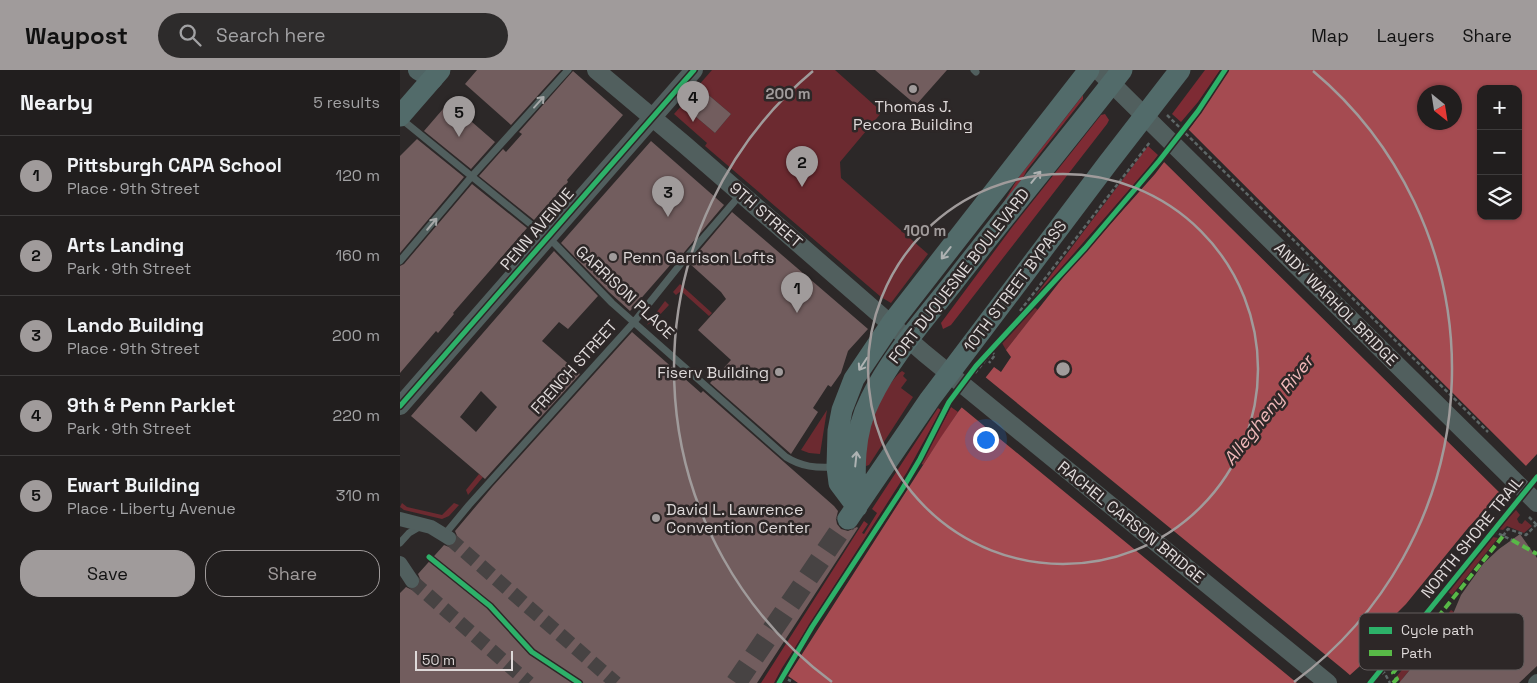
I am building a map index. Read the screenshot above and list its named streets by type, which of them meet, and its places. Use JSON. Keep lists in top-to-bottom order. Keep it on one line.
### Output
{"streets":{"main road":["FORT DUQUESNE BOULEVARD","10TH STREET BYPASS"],"street":["9TH STREET","PENN AVENUE","ANDY WARHOL BRIDGE","RACHEL CARSON BRIDGE"],"lane":["GARRISON PLACE","FRENCH STREET"],"cycle path":["NORTH SHORE TRAIL"]},"crossings":[["9TH STREET","PENN AVENUE"],["9TH STREET","FORT DUQUESNE BOULEVARD"],["9TH STREET","FRENCH STREET"],["9TH STREET","RACHEL CARSON BRIDGE"],["PENN AVENUE","GARRISON PLACE"],["FORT DUQUESNE BOULEVARD","10TH STREET BYPASS"],["FORT DUQUESNE BOULEVARD","GARRISON PLACE"],["FORT DUQUESNE BOULEVARD","ANDY WARHOL BRIDGE"],["GARRISON PLACE","FRENCH STREET"]],"water":["Allegheny River"],"places":["Thomas J. Pecora Building","Penn Garrison Lofts","Fiserv Building","David L. Lawrence Convention Center"],"legend":["Cycle path","Path"],"scale_bar":"50 m","north":"bottom right","page":{"header":"Waypost","search":"Search here","nav":["Map","Layers","Share"],"heading":["Nearby","5 results"],"pins":["4","5","2","3","1"],"map_buttons":["+","−"],"list":[{"mark":"1","name":"Pittsburgh CAPA School","note":"Place · 9th Street","value":"120 m"},{"mark":"2","name":"Arts Landing","note":"Park · 9th Street","value":"160 m"},{"mark":"3","name":"Lando Building","note":"Place · 9th Street","value":"200 m"},{"mark":"4","name":"9th & Penn Parklet","note":"Park · 9th Street","value":"220 m"},{"mark":"5","name":"Ewart Building","note":"Place · Liberty Avenue","value":"310 m"}],"buttons":["Save","Share"],"scale":"50 m"},"rings":["200 m","100 m"]}
